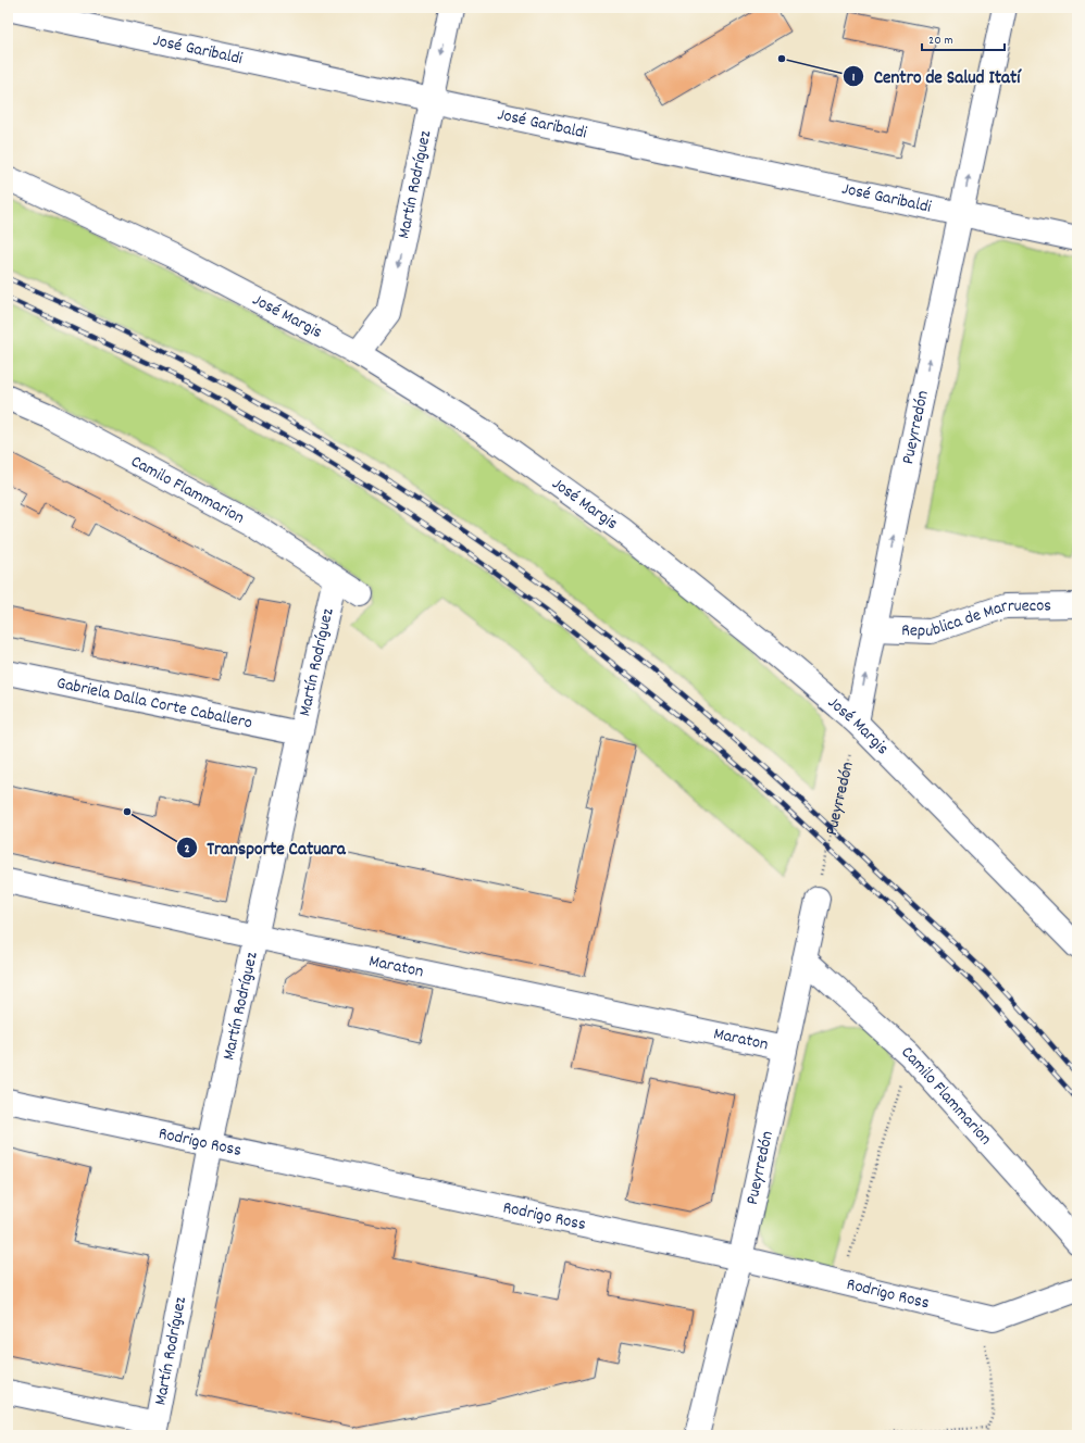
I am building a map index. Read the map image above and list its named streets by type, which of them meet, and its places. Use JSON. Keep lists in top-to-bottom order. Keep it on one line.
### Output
{"streets":{"street":["José Garibaldi","Martín Rodríguez","José Margis","Pueyrredón","Camilo Flammarion","Republica de Marruecos","Gabriela Dalla Corte Caballero","Maraton","Rodrigo Ross"]},"crossings":[["José Garibaldi","Martín Rodríguez"],["José Garibaldi","Pueyrredón"],["Martín Rodríguez","José Margis"],["Martín Rodríguez","Camilo Flammarion"],["Martín Rodríguez","Gabriela Dalla Corte Caballero"],["Martín Rodríguez","Maraton"],["Martín Rodríguez","Rodrigo Ross"],["José Margis","Pueyrredón"],["Pueyrredón","Camilo Flammarion"],["Pueyrredón","Republica de Marruecos"],["Pueyrredón","Maraton"],["Pueyrredón","Rodrigo Ross"]],"one_way":["Pueyrredón"],"places":["Centro de Salud Itatí","Transporte Catuara"],"scale_bar":"20 m"}
